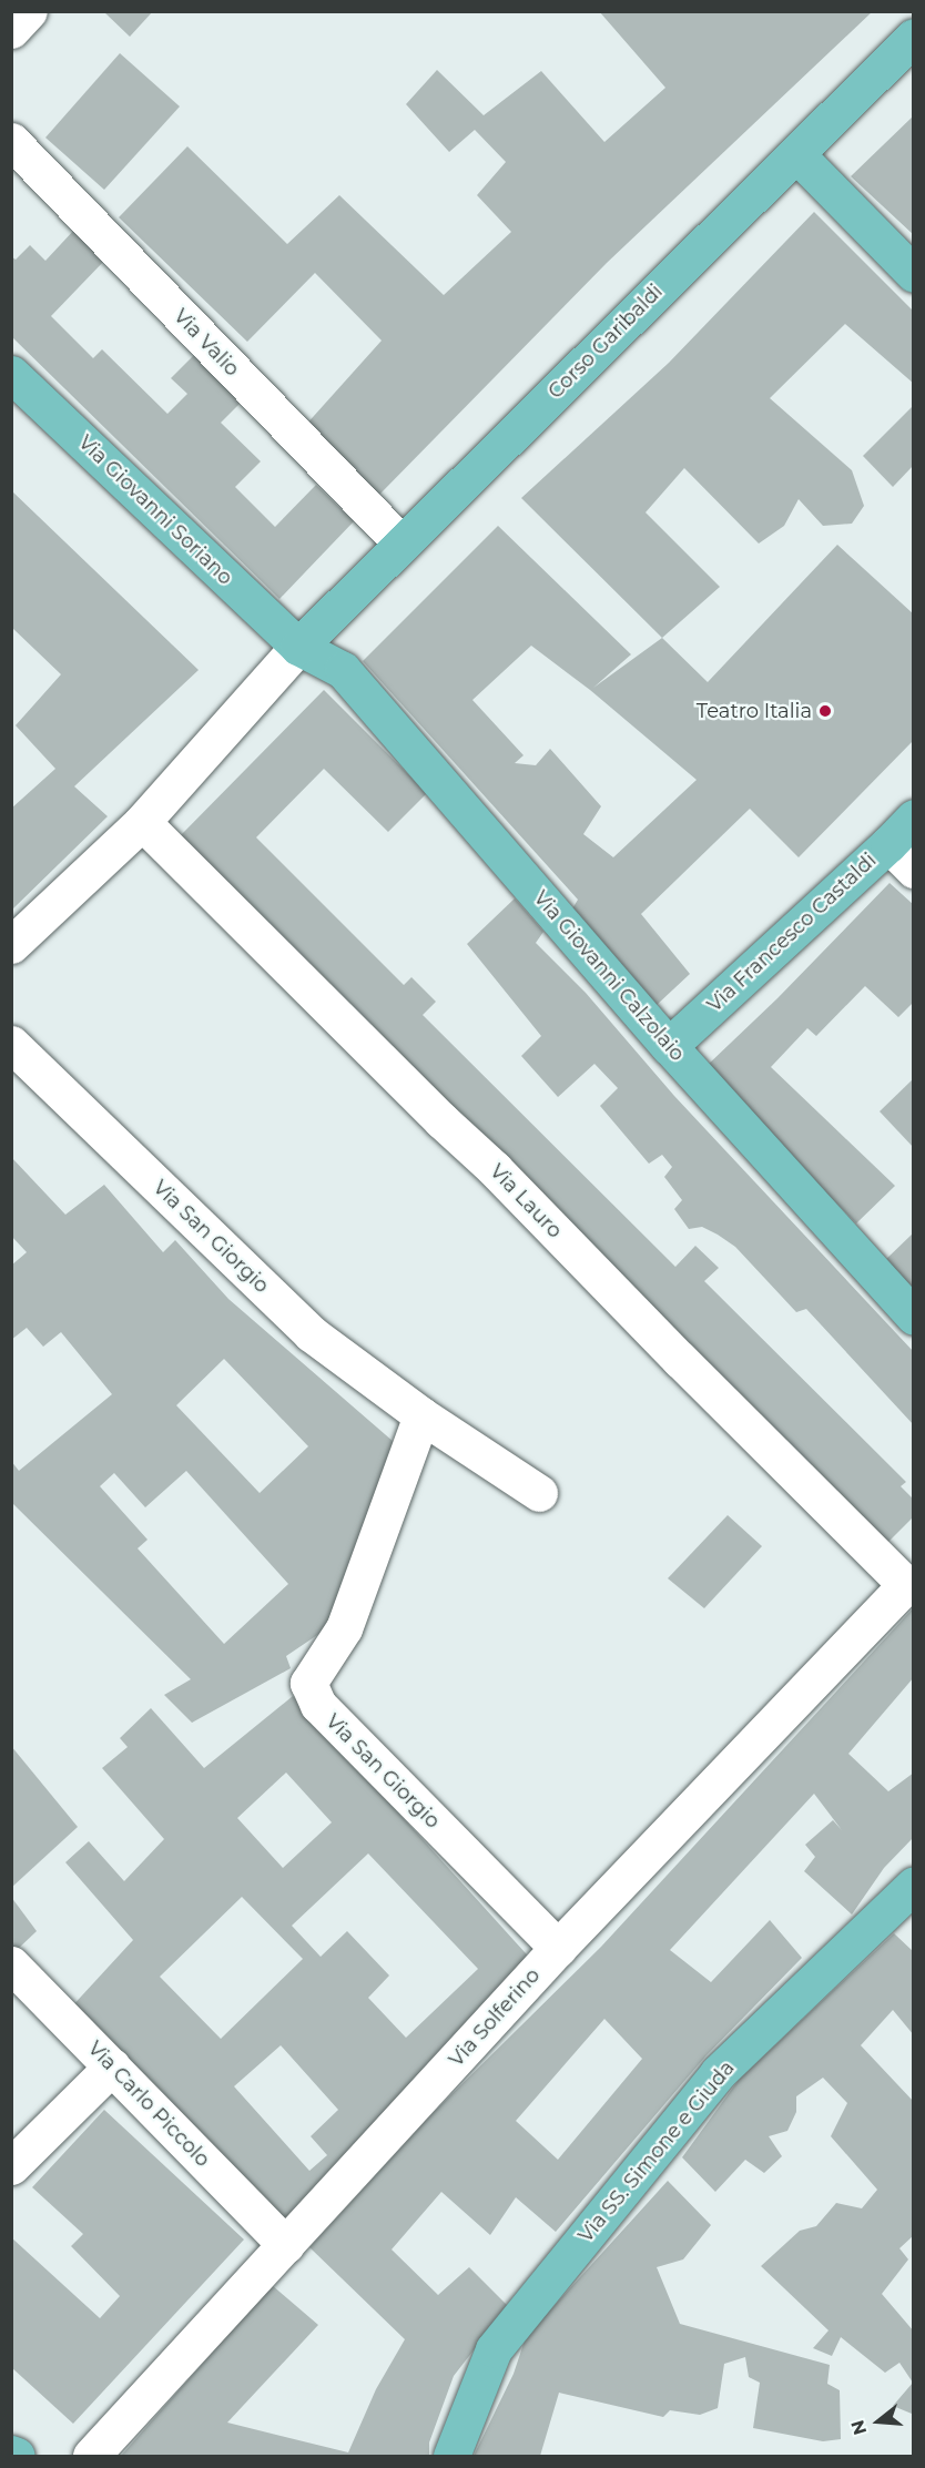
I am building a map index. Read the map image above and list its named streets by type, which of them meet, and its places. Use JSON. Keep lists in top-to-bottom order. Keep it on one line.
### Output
{"streets":{"main road":["Corso Garibaldi","Via Giovanni Soriano","Via Francesco Castaldi","Via Giovanni Calzolaio","Via SS. Simone e Giuda"],"street":["Via Valio","Via Lauro","Via San Giorgio","Via Solferino","Via Carlo Piccolo"]},"crossings":[["Corso Garibaldi","Via Valio"],["Corso Garibaldi","Via Giovanni Soriano"],["Corso Garibaldi","Via Giovanni Calzolaio"],["Via Giovanni Soriano","Via Giovanni Calzolaio"],["Via Francesco Castaldi","Via Giovanni Calzolaio"],["Via Lauro","Via Solferino"],["Via San Giorgio","Via Solferino"],["Via Solferino","Via Carlo Piccolo"]],"places":["Teatro Italia"],"north":"left"}
